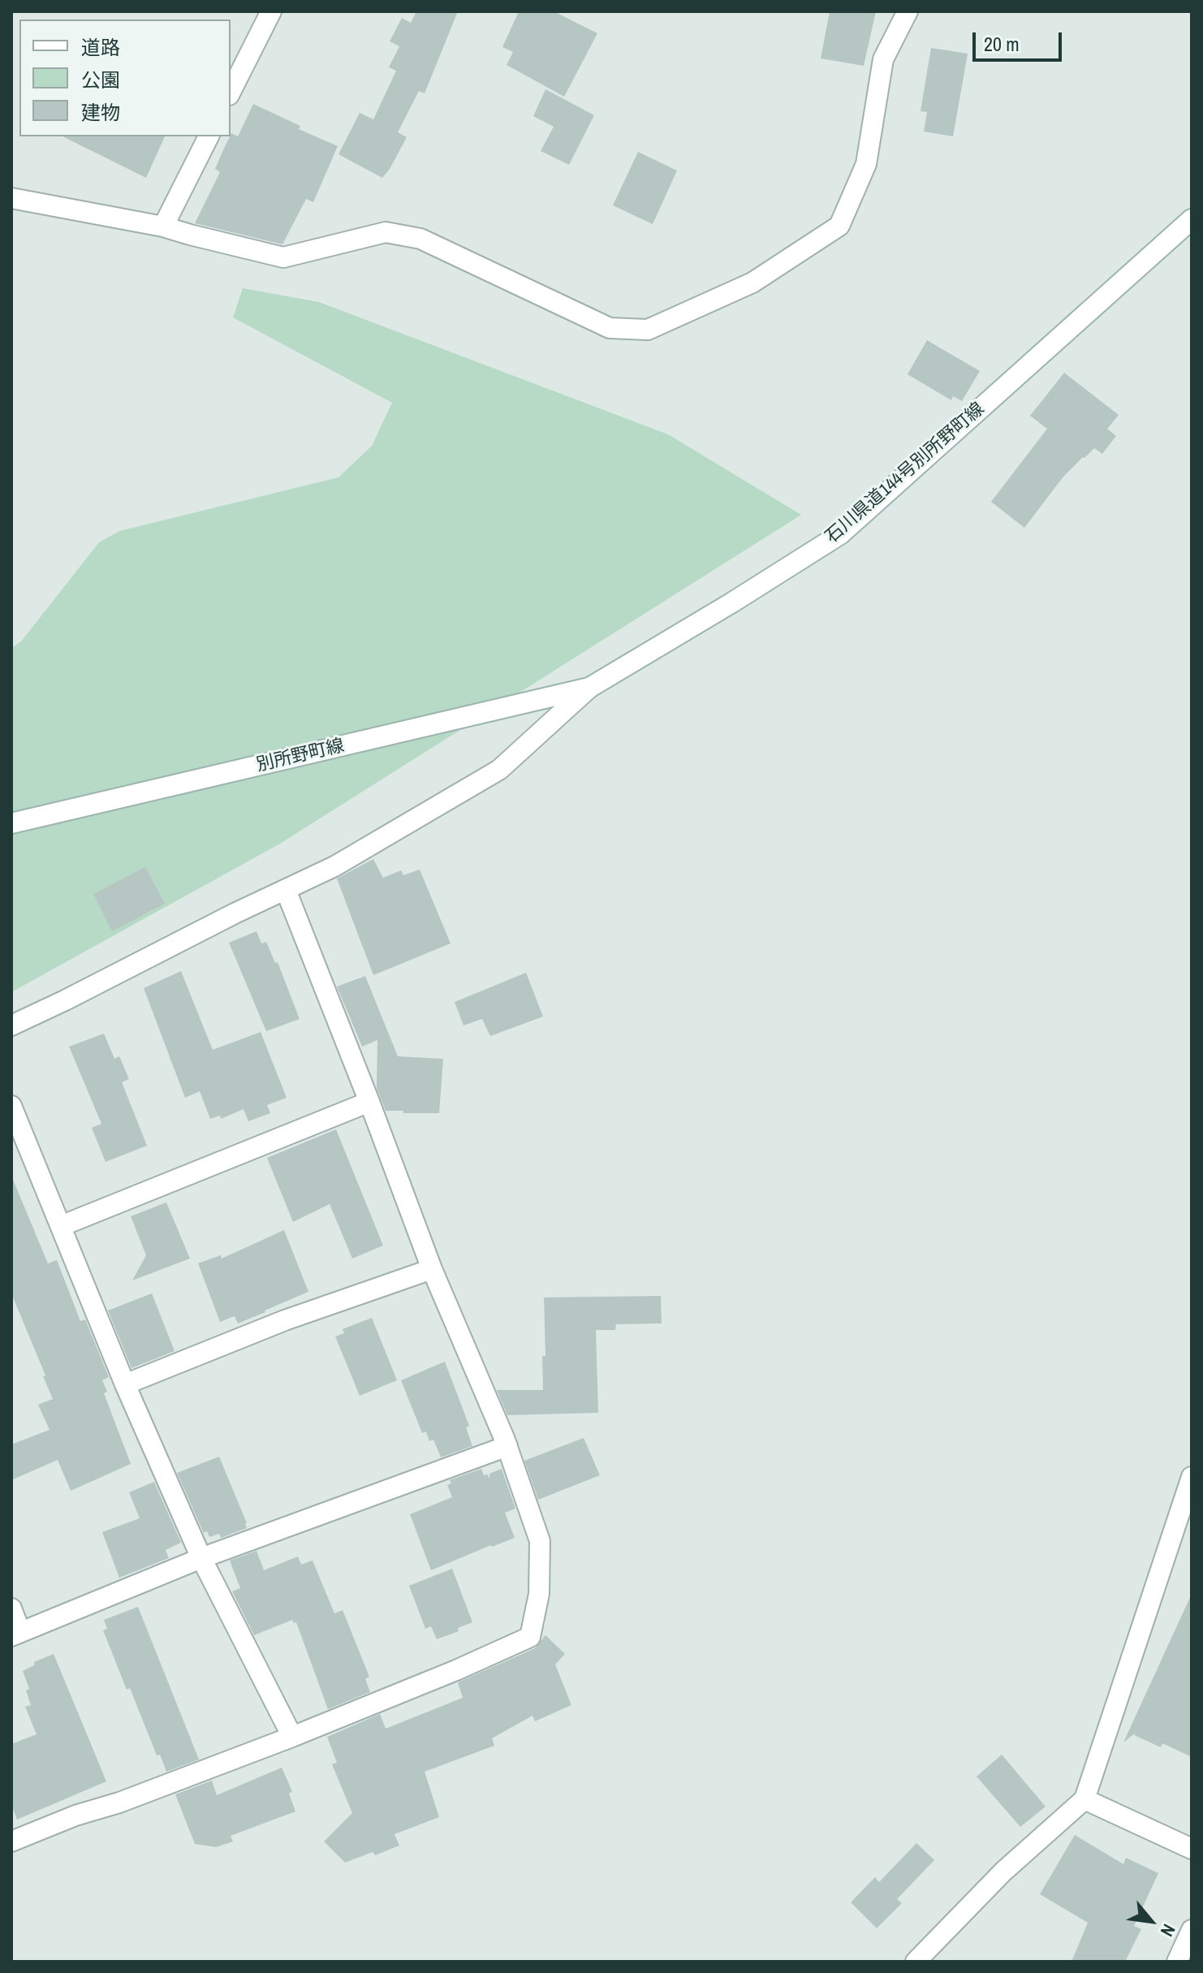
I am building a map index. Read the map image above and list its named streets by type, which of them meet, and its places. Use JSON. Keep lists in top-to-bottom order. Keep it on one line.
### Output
{"streets":{"street":["石川県道144号別所野町線","別所野町線"]},"crossings":[["石川県道144号別所野町線","別所野町線"]],"legend":["道路","公園","建物"],"scale_bar":"20 m","north":"bottom right"}
